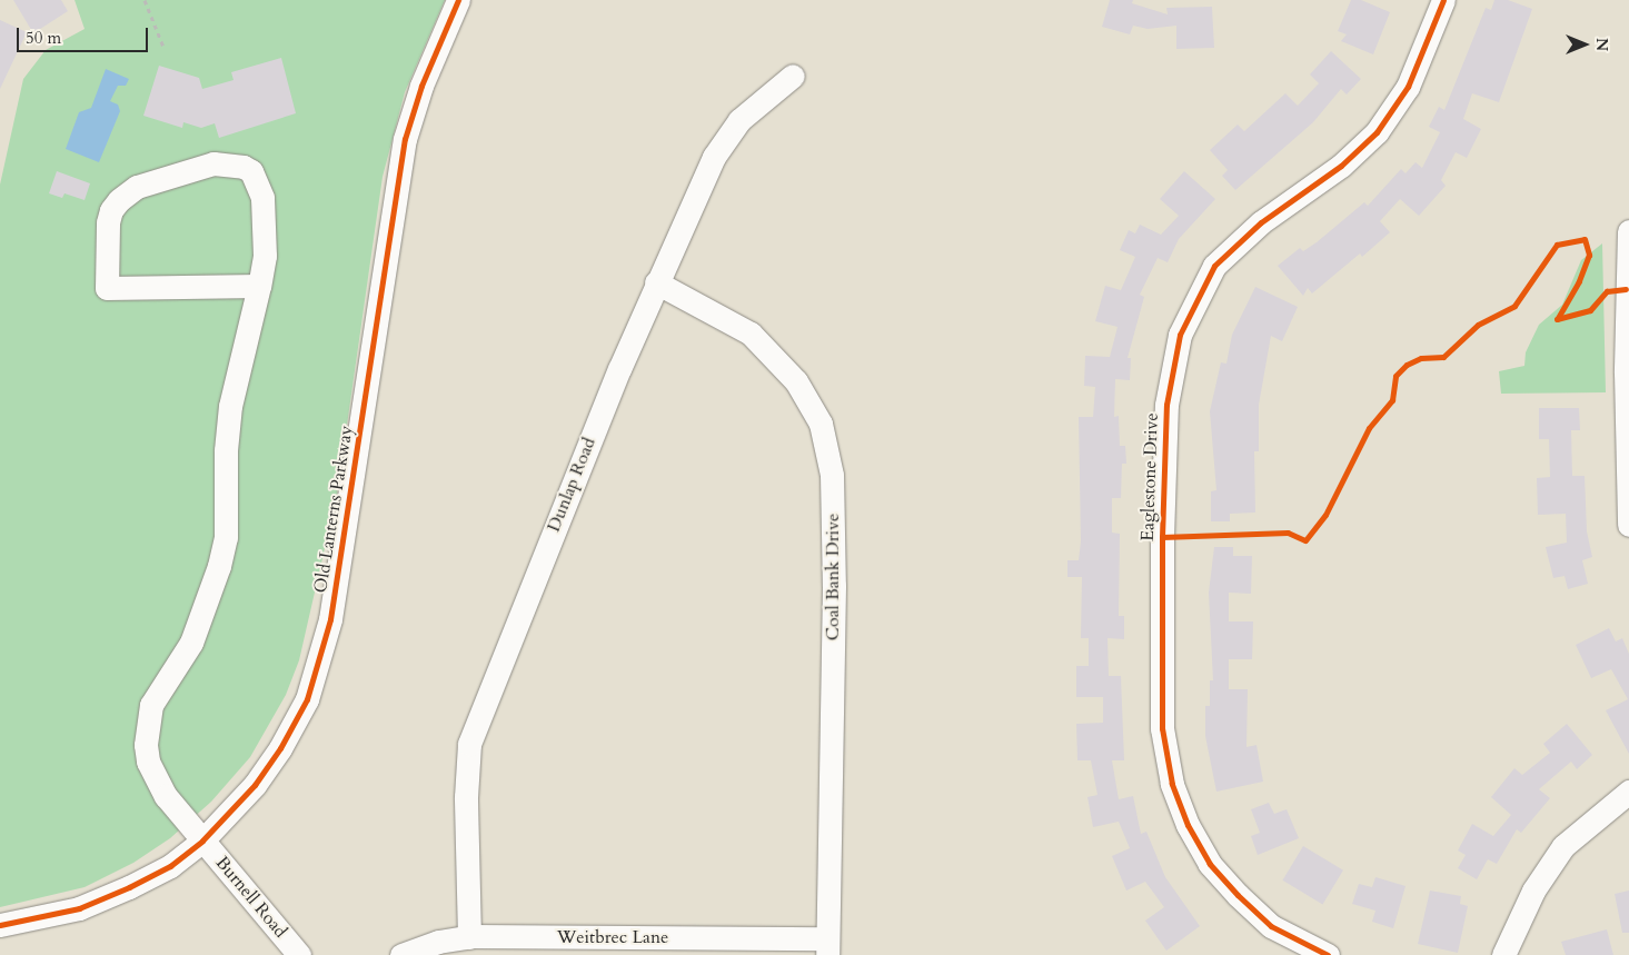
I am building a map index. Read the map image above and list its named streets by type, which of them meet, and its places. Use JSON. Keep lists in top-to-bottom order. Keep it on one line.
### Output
{"streets":{"street":["Eaglestone Drive","Dunlap Road","Old Lanterns Parkway","Coal Bank Drive","Burnell Road","Weitbrec Lane"]},"crossings":[["Dunlap Road","Coal Bank Drive"],["Dunlap Road","Weitbrec Lane"],["Old Lanterns Parkway","Burnell Road"],["Coal Bank Drive","Weitbrec Lane"]],"scale_bar":"50 m","north":"right"}
